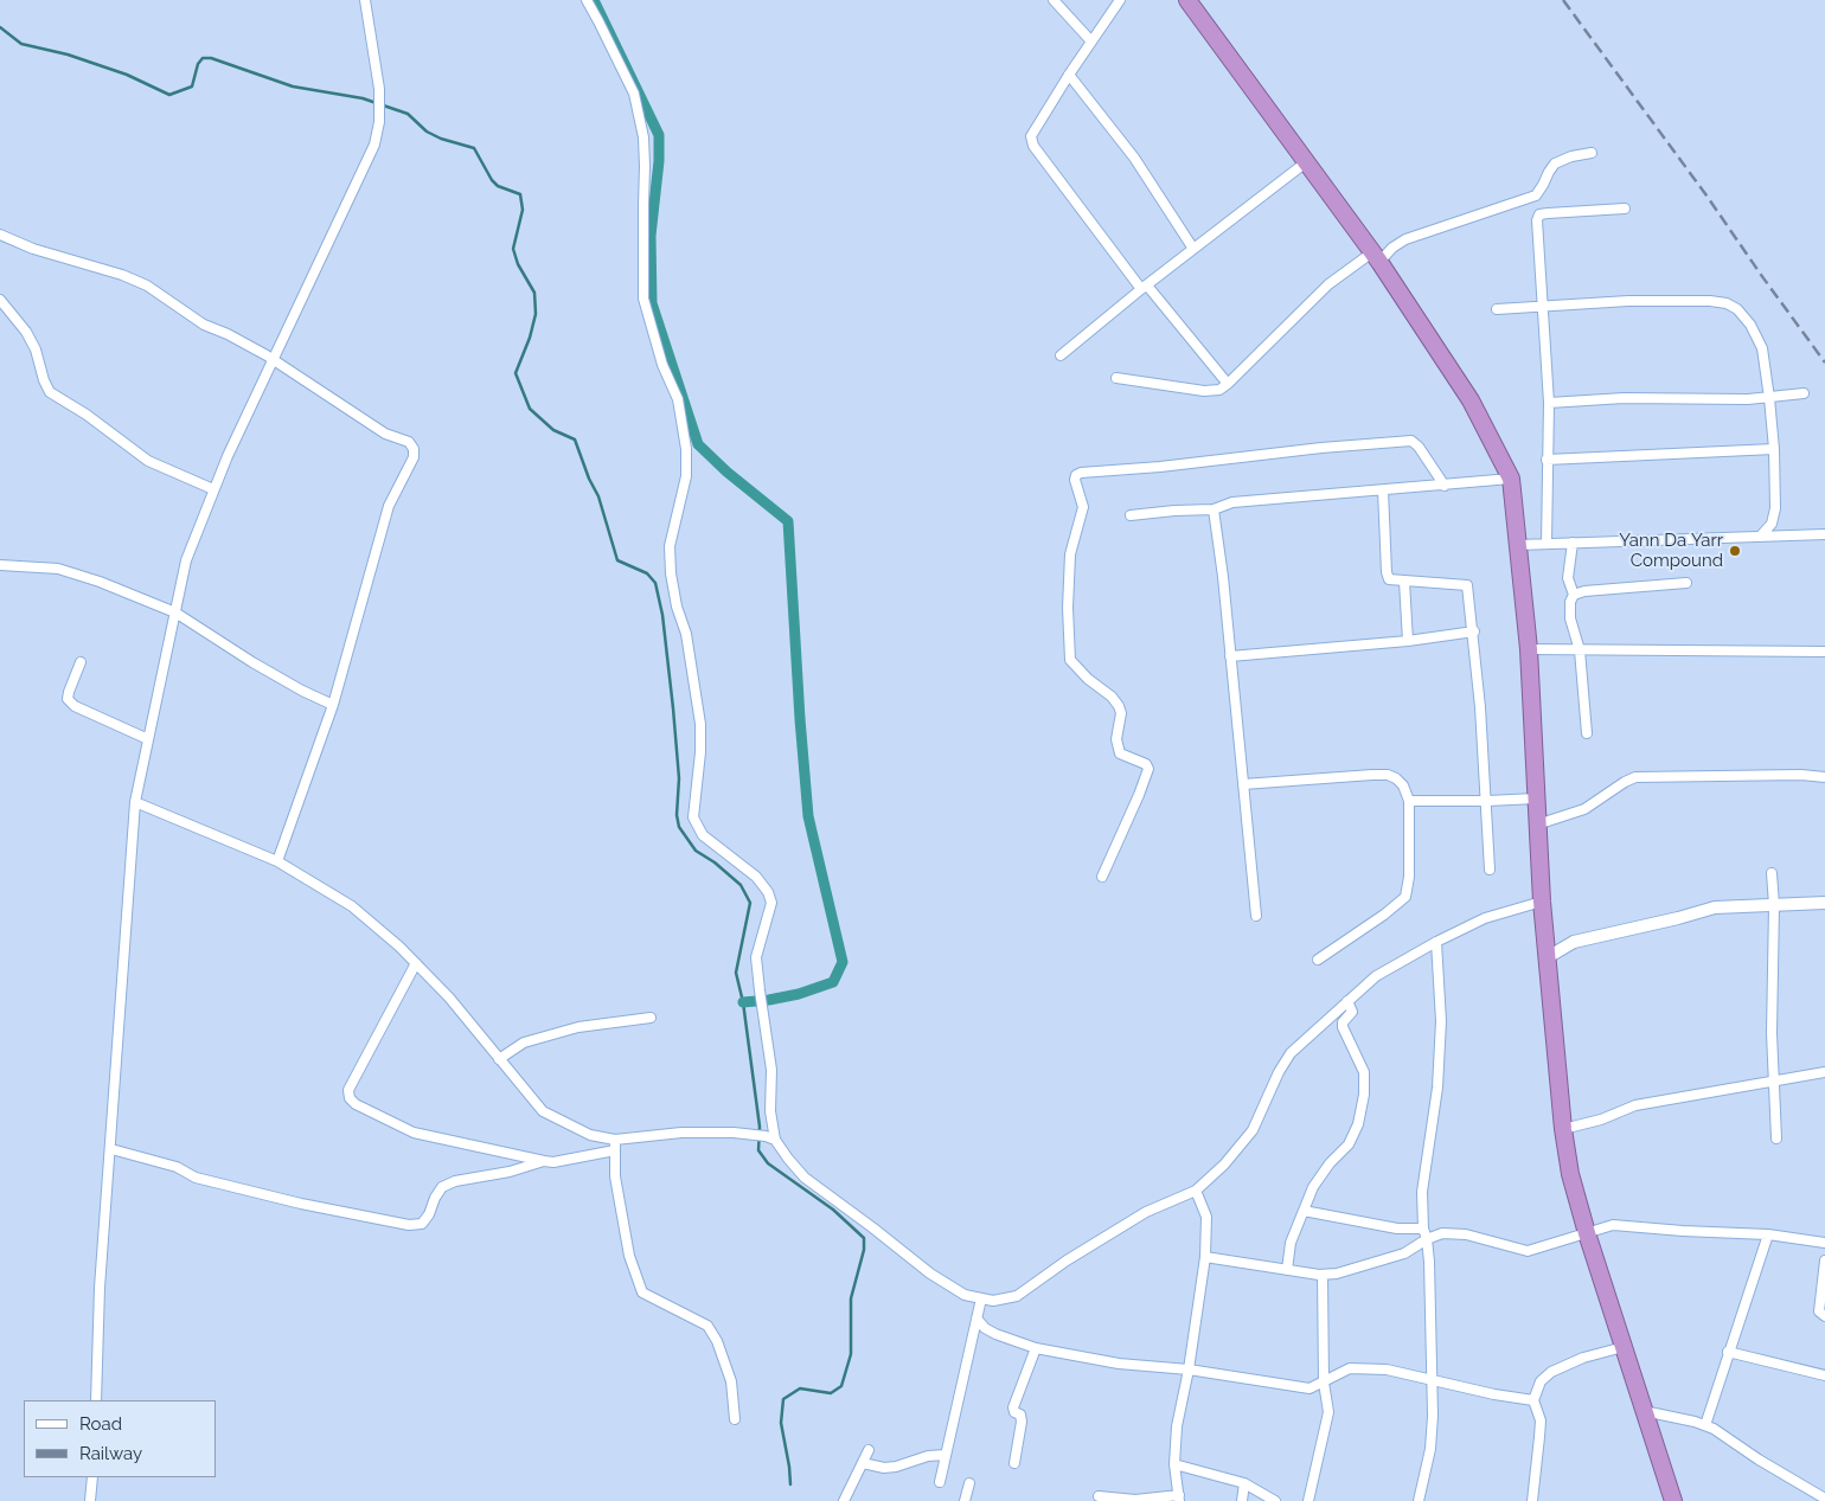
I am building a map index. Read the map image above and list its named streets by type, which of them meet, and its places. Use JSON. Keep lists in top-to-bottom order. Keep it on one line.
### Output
{"places":["Yann Da Yarr Compound"],"legend":["Road","Railway"]}
